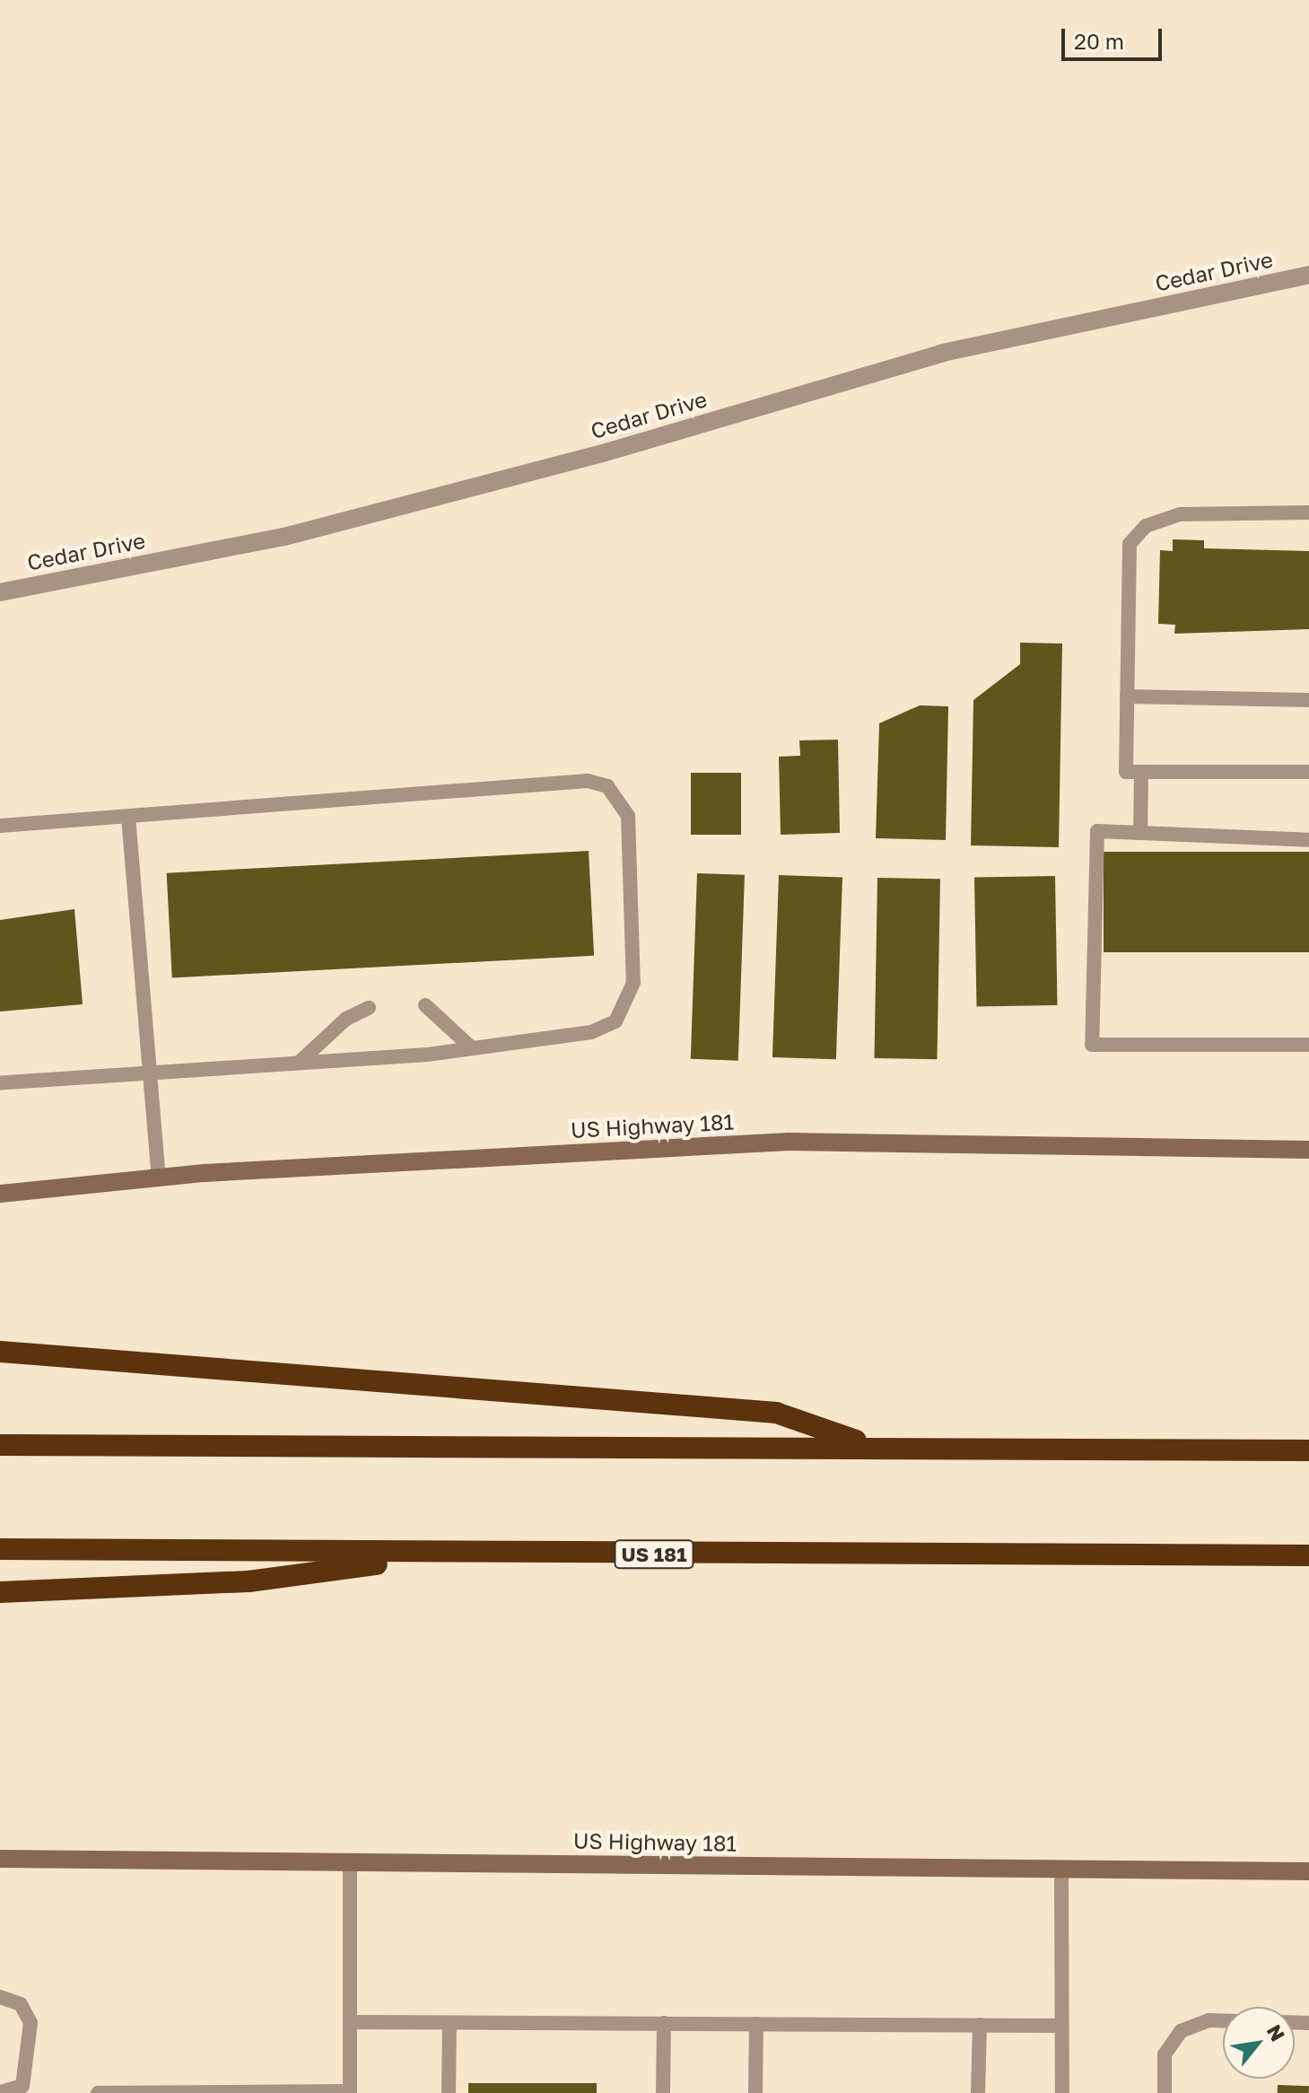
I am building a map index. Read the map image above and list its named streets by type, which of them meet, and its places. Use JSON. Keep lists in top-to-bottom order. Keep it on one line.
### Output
{"streets":{"highway":["US 181"],"main road":["US Highway 181"],"street":["Cedar Drive"]},"scale_bar":"20 m","north":"top right"}
